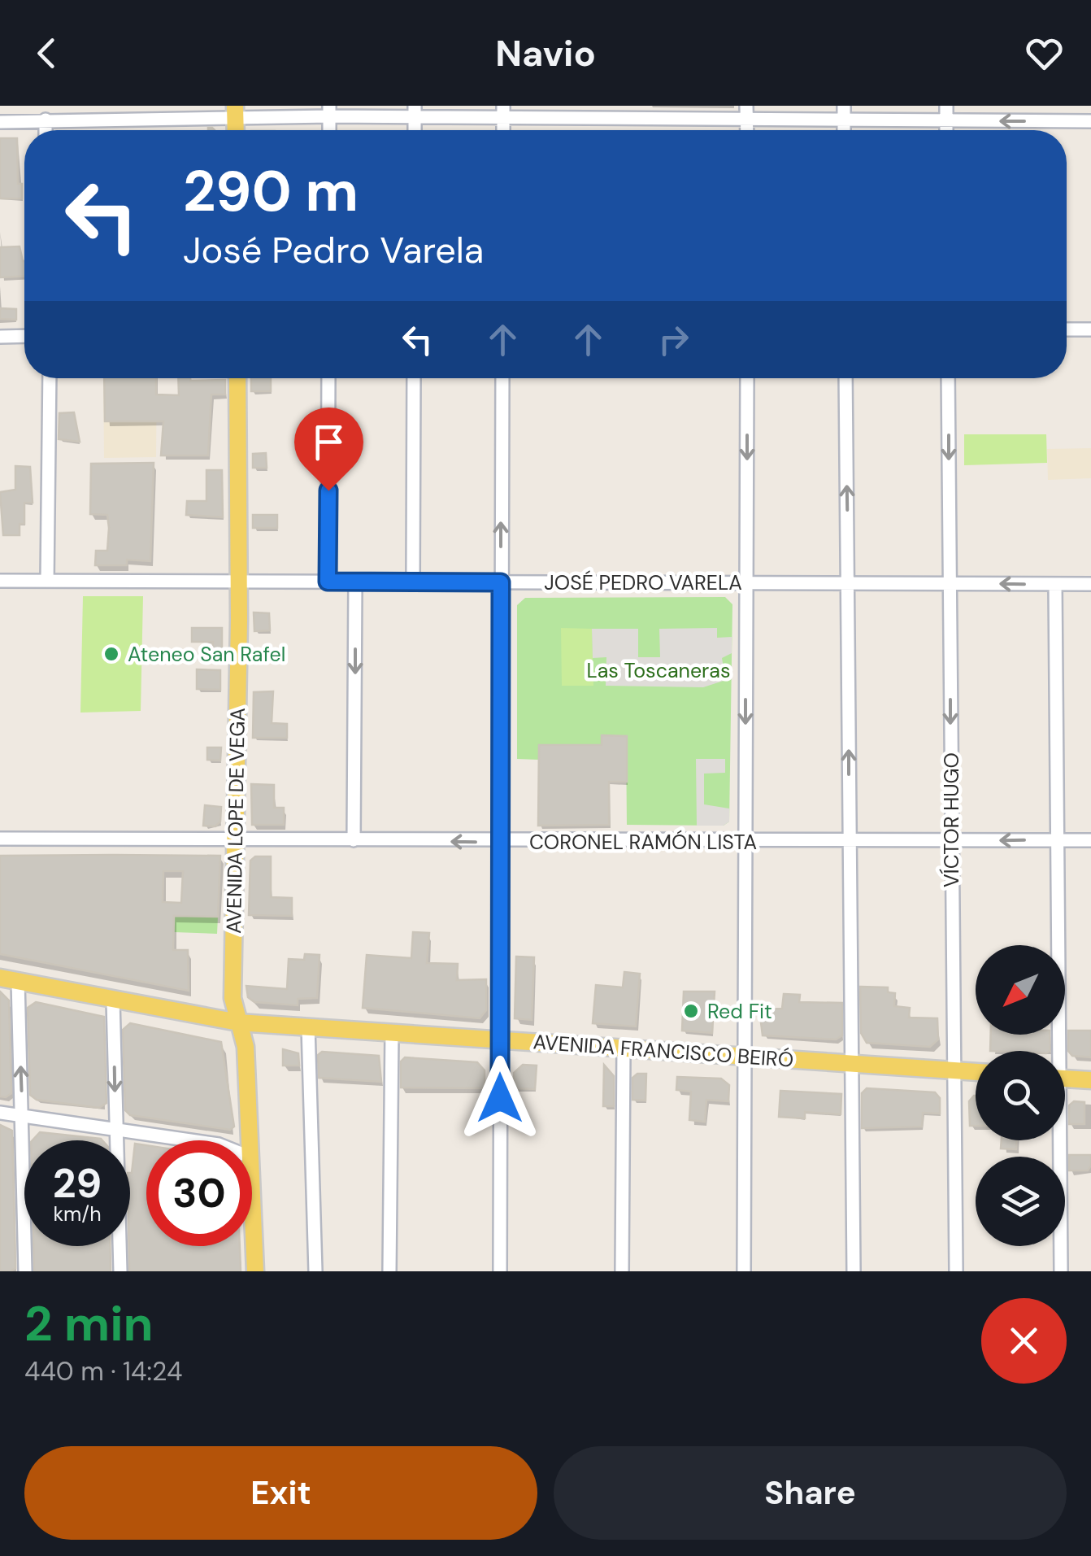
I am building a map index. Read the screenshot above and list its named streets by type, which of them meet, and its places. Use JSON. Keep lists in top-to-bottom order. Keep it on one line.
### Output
{"streets":{"main road":["AVENIDA LOPE DE VEGA","AVENIDA FRANCISCO BEIRÓ"],"street":["JOSÉ PEDRO VARELA","VÍCTOR HUGO","CORONEL RAMÓN LISTA"]},"crossings":[["JOSÉ PEDRO VARELA","VÍCTOR HUGO"],["JOSÉ PEDRO VARELA","AVENIDA LOPE DE VEGA"],["VÍCTOR HUGO","CORONEL RAMÓN LISTA"],["VÍCTOR HUGO","AVENIDA FRANCISCO BEIRÓ"],["AVENIDA LOPE DE VEGA","CORONEL RAMÓN LISTA"],["AVENIDA LOPE DE VEGA","AVENIDA FRANCISCO BEIRÓ"]],"parks":["Las Toscaneras"],"places":["Ateneo San Rafel","Red Fit"],"north":"bottom left","page":{"header":"Navio","turn":["290 m","José Pedro Varela"],"speed":"29 km/h","limit":"30","heading":["2 min","440 m · 14:24"],"buttons":["Exit","Share"]}}
